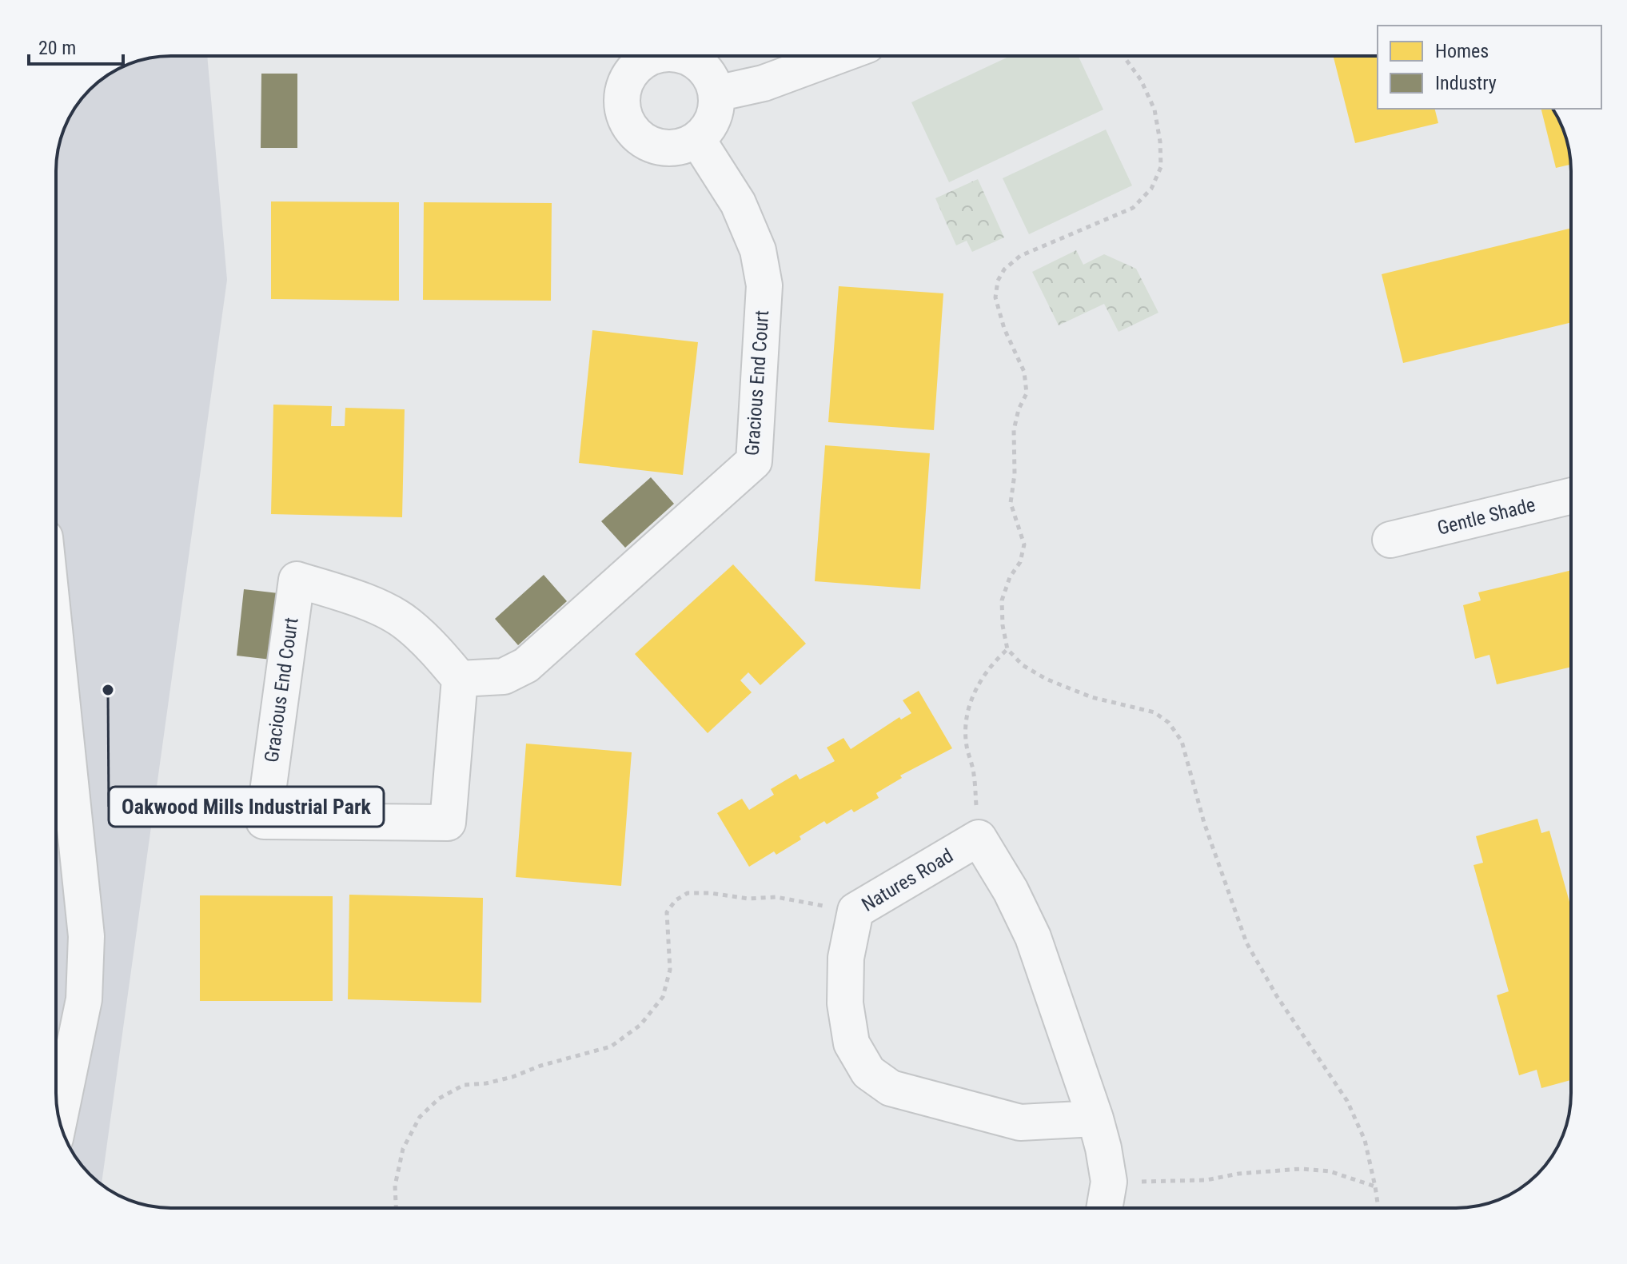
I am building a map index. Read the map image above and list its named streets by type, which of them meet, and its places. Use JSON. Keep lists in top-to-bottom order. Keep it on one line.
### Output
{"streets":{"street":["Gracious End Court","Gentle Shade","Natures Road"]},"places":["Oakwood Mills Industrial Park"],"legend":["Homes","Industry"],"scale_bar":"20 m"}
